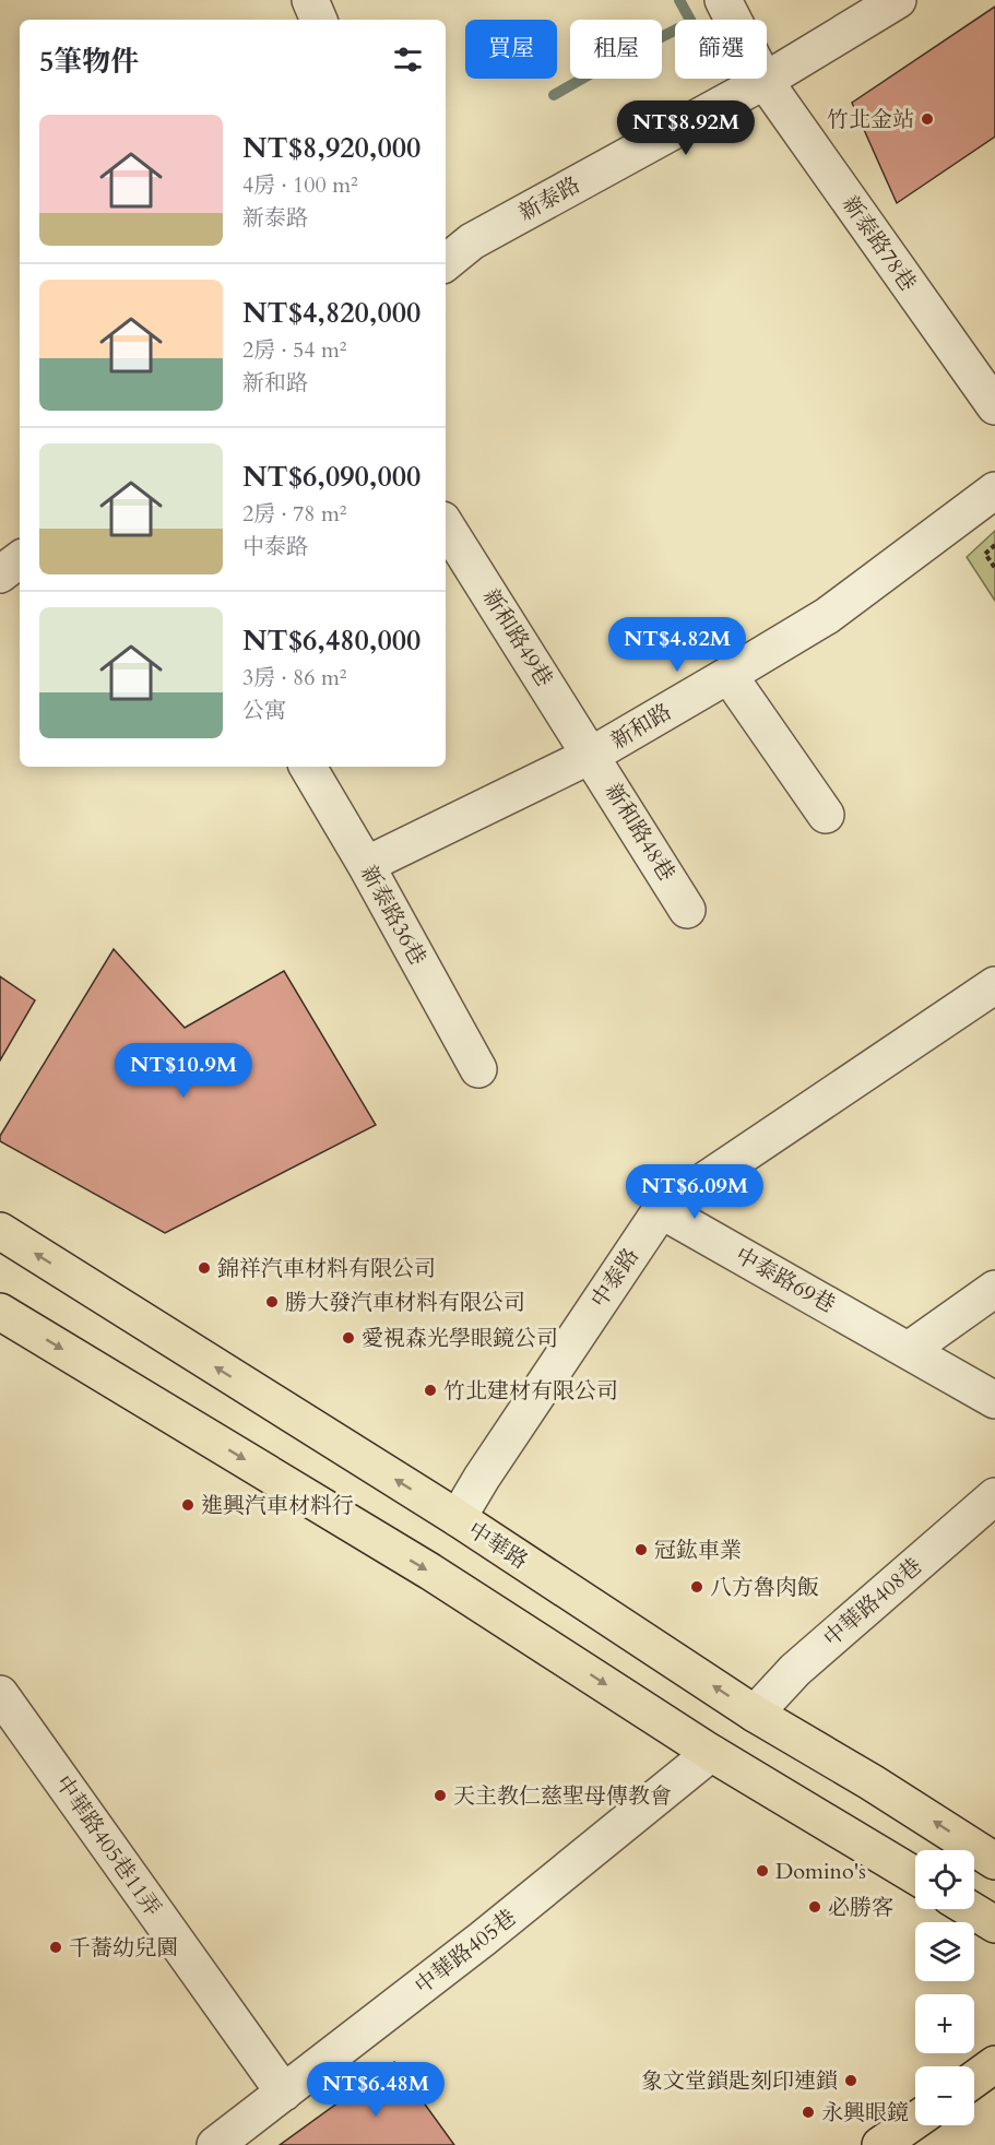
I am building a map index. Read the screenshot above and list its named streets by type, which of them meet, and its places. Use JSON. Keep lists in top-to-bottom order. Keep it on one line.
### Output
{"streets":{"main road":["中華路"],"street":["新泰路","新泰路78巷","新和路49巷","新和路","新和路48巷","新泰路36巷","中泰路","中泰路69巷","中華路408巷","中華路405巷11弄","中華路405巷"]},"crossings":[["新泰路","新泰路78巷"],["新和路49巷","新和路"],["新和路49巷","新和路48巷"],["新和路","新和路48巷"],["新和路","新泰路36巷"],["中泰路","中泰路69巷"],["中泰路","中華路"],["中華路","中華路408巷"],["中華路405巷11弄","中華路405巷"]],"places":["竹北金站","錦祥汽車材料有限公司","勝大發汽車材料有限公司","愛視森光學眼鏡公司","竹北建材有限公司","進興汽車材料行","冠鈜車業","八方魯肉飯","天主教仁慈聖母傳教會","Domino's","必勝客","千蕎幼兒園","象文堂鎖匙刻印連鎖","永興眼鏡"],"page":{"chip":["買屋","租屋","篩選"],"heading":"5筆物件","list":[{"name":"NT$8,920,000","note":"4房 · 100 m² · 新泰路"},{"name":"NT$4,820,000","note":"2房 · 54 m² · 新和路"},{"name":"NT$6,090,000","note":"2房 · 78 m² · 中泰路"},{"name":"NT$6,480,000","note":"3房 · 86 m² · 公寓"}],"price":["NT$8.92M","NT$4.82M","NT$10.9M","NT$6.09M","NT$6.48M"],"map_buttons":["+","−"]}}
